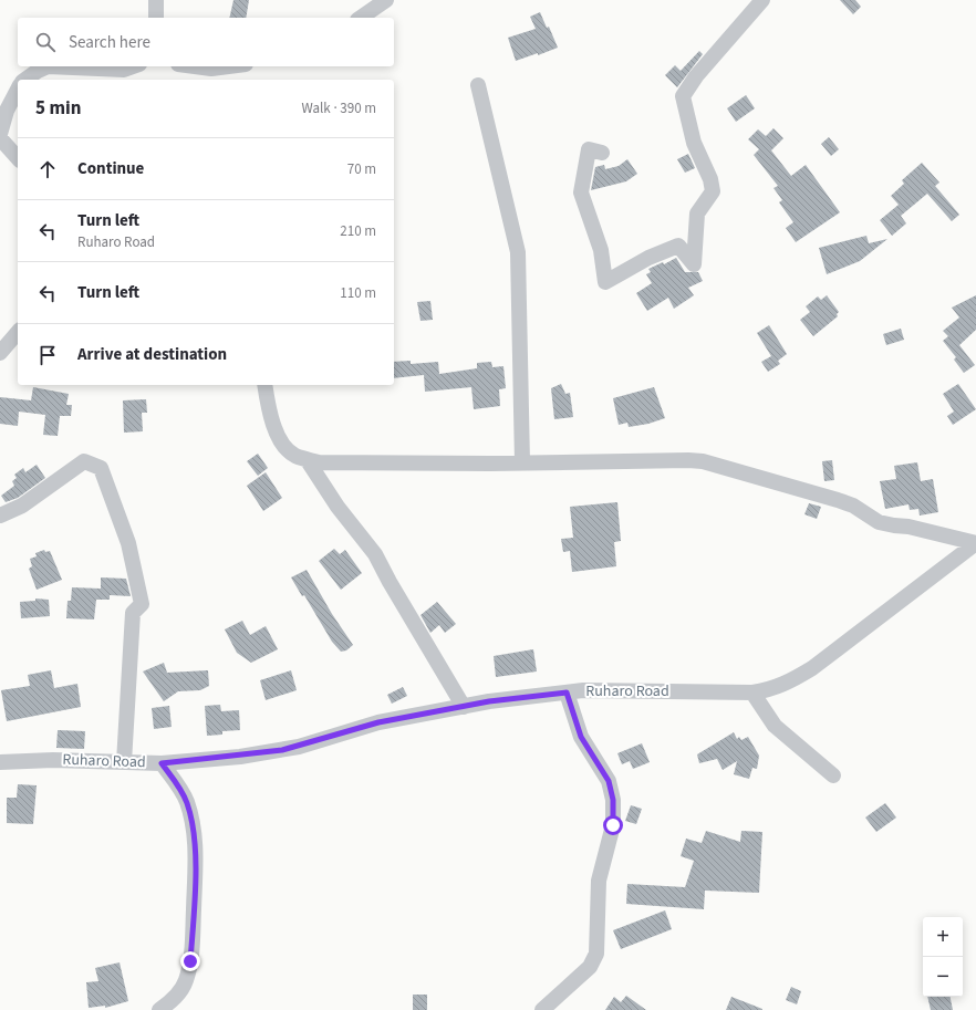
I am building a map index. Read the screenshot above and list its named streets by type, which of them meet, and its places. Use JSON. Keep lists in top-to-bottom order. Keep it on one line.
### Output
{"streets":{"street":["Ruharo Road"]},"page":{"search":"Search here","heading":["5 min","Walk · 390 m"],"list":[["Continue","70 m"],["Turn left","Ruharo Road","210 m"],["Turn left","110 m"],"Arrive at destination"],"map_buttons":["+","−"]}}
